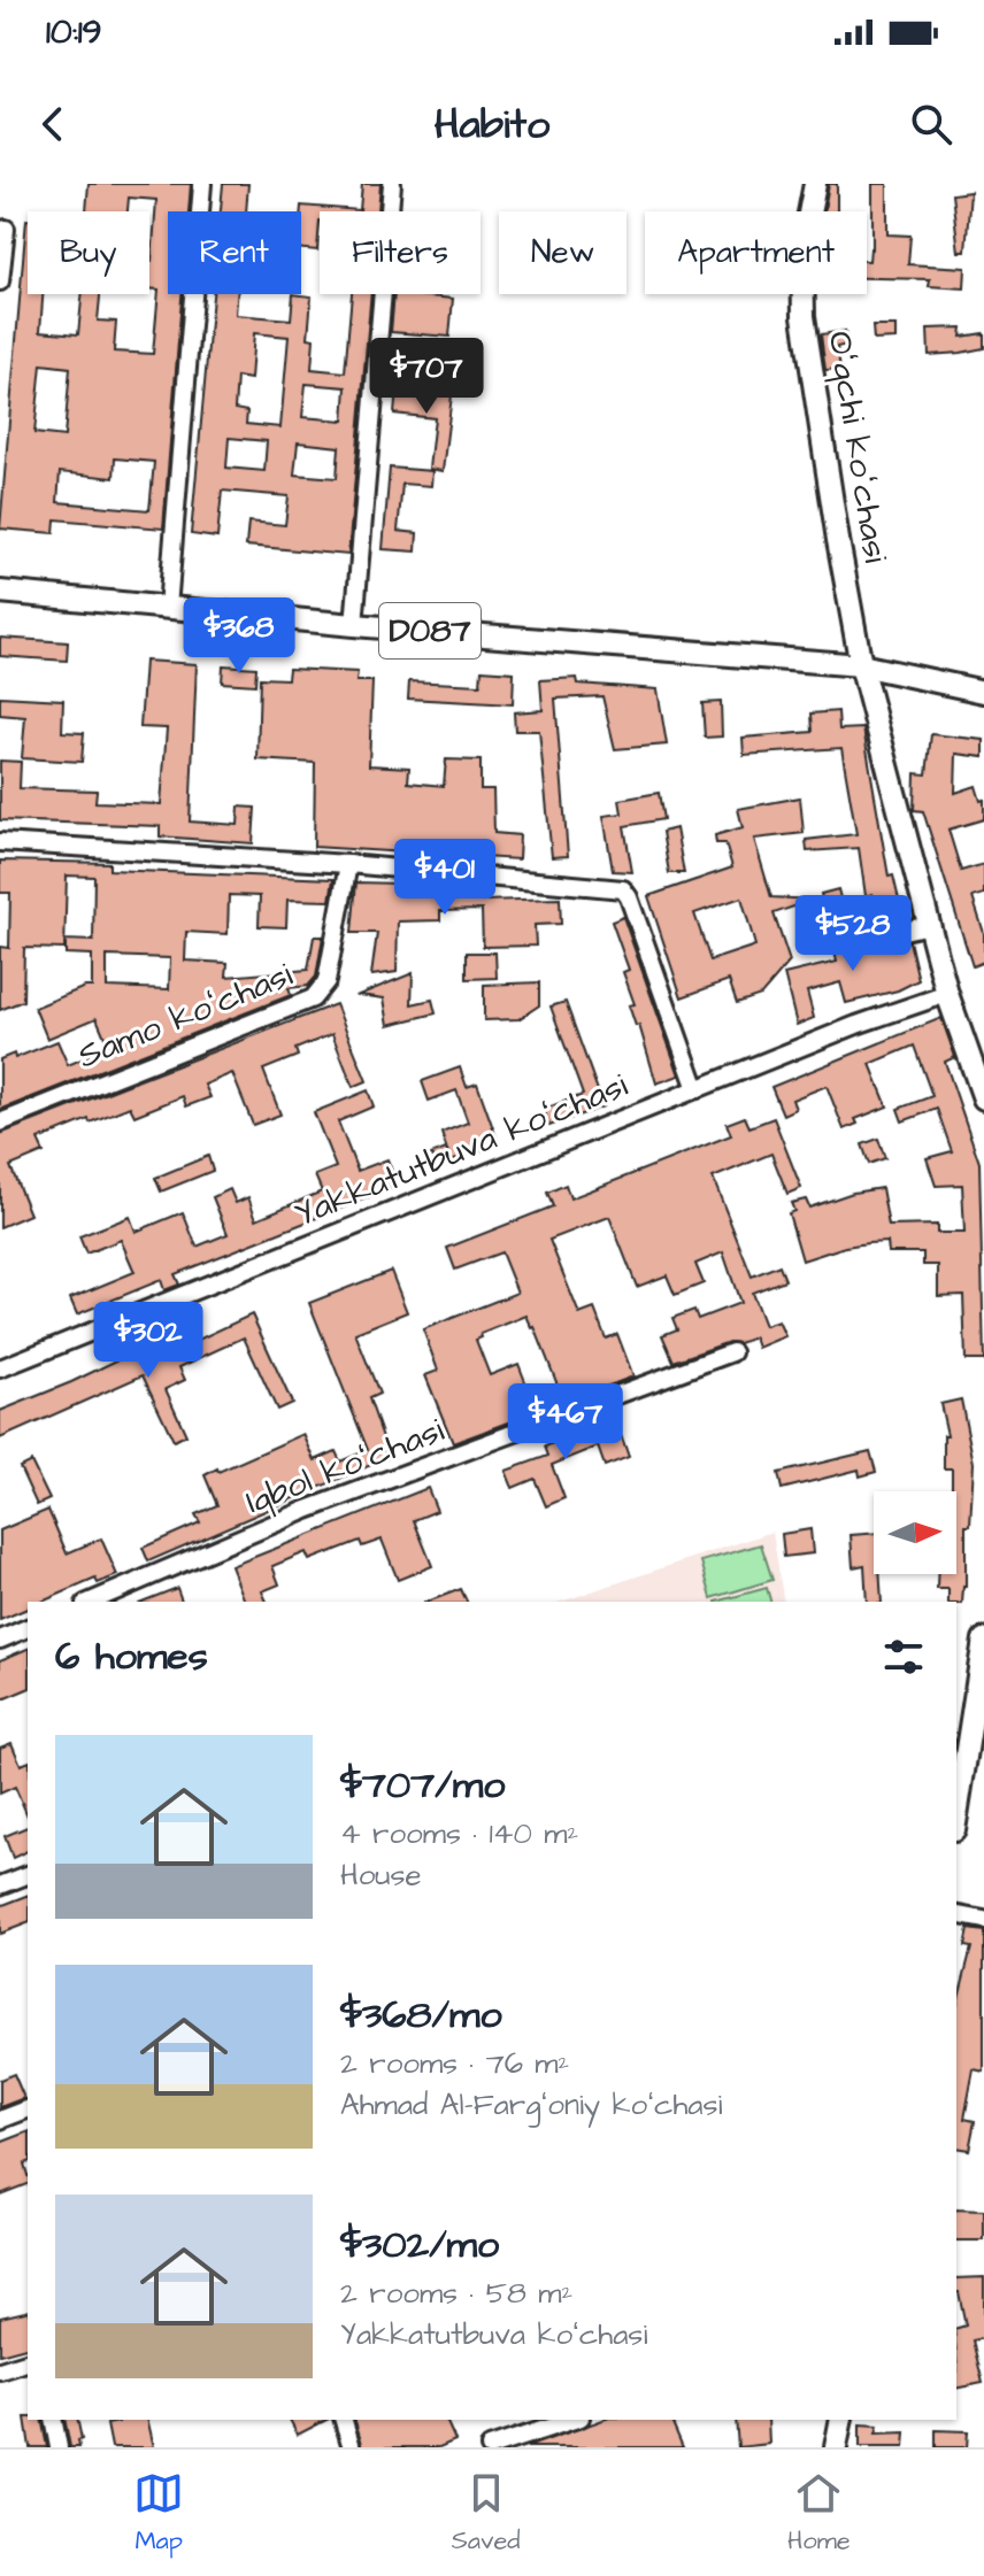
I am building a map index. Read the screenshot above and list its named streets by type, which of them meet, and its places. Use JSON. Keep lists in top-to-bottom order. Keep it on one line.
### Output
{"streets":{"main road":["Oʻqchi koʻchasi","D087"],"street":["Samo koʻchasi","Yakkatutbuva koʻchasi","Iqbol koʻchasi"]},"crossings":[["Oʻqchi koʻchasi","D087"],["Oʻqchi koʻchasi","Yakkatutbuva koʻchasi"]],"north":"right","page":{"status":"10:19","header":"Habito","chip":["Buy","Rent","Filters","New","Apartment"],"price":["$707","$368","$401","$528","$302","$467"],"heading":"6 homes","list":[{"name":"$707/mo","note":"4 rooms · 140 m² · House"},{"name":"$368/mo","note":"2 rooms · 76 m² · Ahmad Al-Fargʻoniy koʻchasi"},{"name":"$302/mo","note":"2 rooms · 58 m² · Yakkatutbuva koʻchasi"}],"tabs":["Map","Saved","Home"]}}
